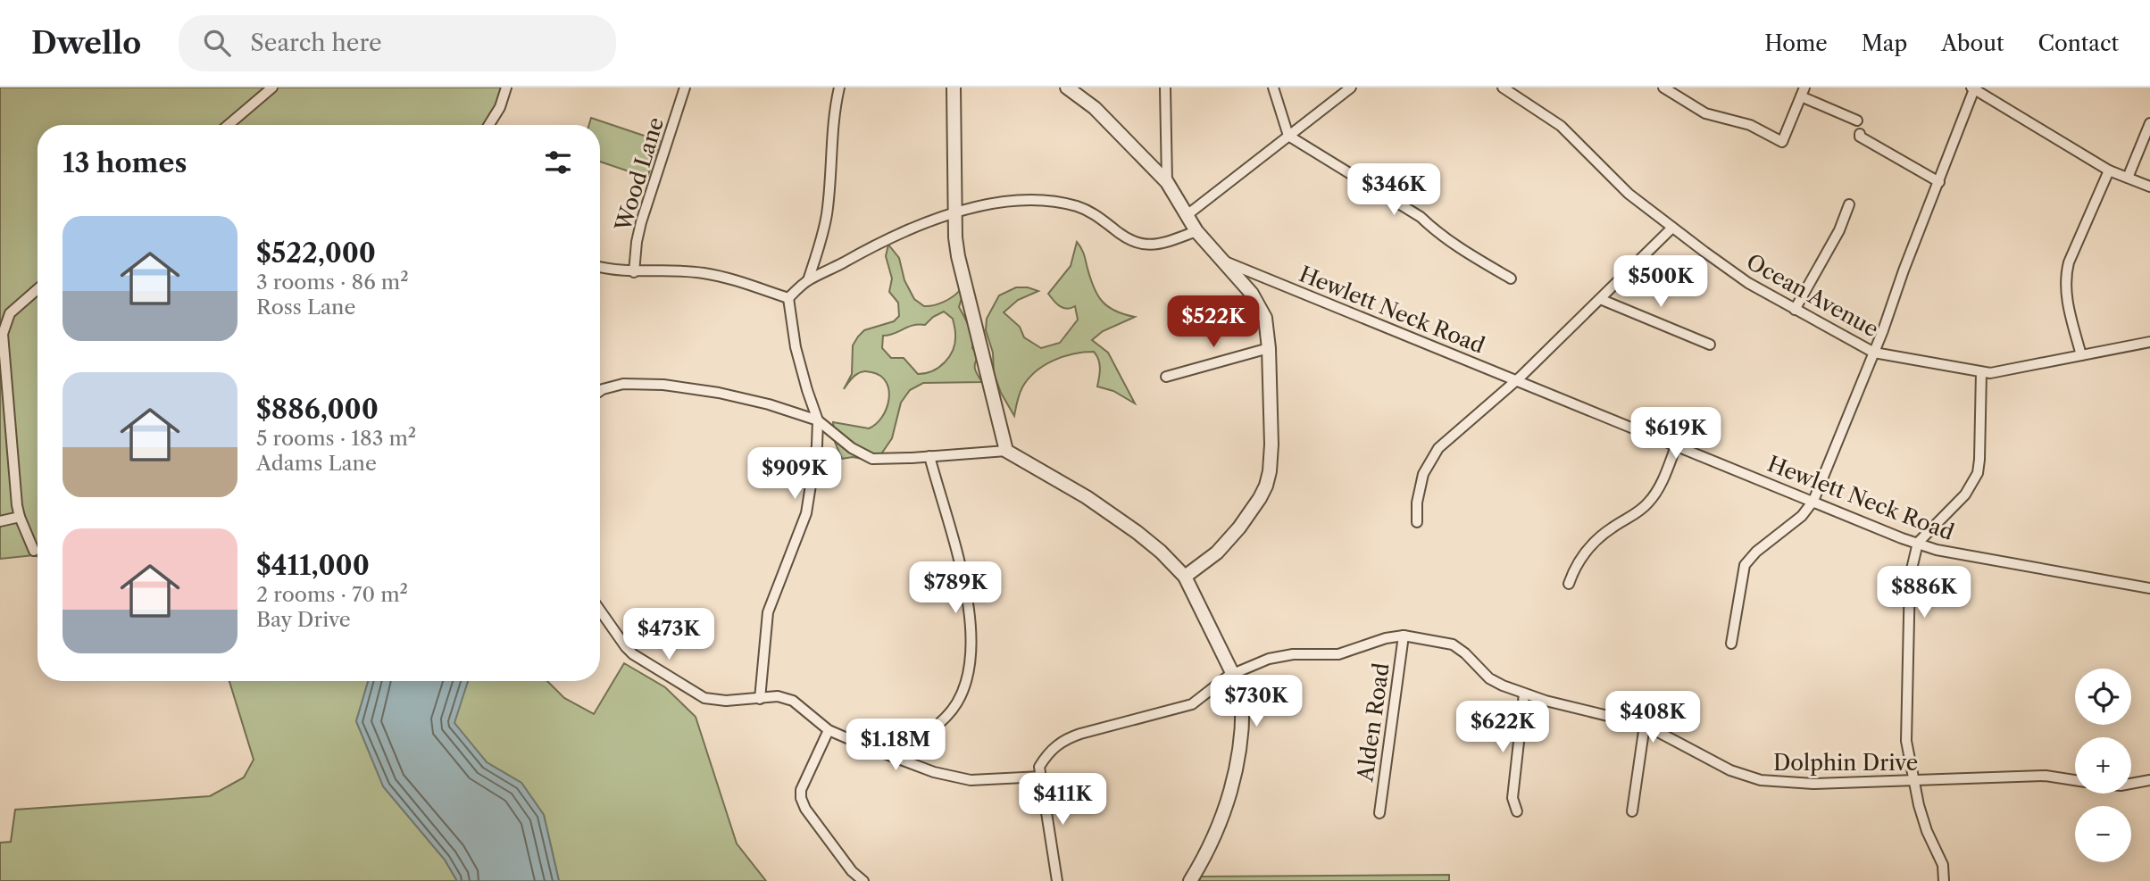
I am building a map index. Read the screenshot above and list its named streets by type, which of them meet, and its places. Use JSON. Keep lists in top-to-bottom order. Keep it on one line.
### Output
{"streets":{"street":["Wood Lane","Ocean Avenue","Hewlett Neck Road","Alden Road","Dolphin Drive"]},"crossings":[["Alden Road","Dolphin Drive"]],"page":{"header":"Dwello","search":"Search here","nav":["Home","Map","About","Contact"],"heading":"13 homes","price":["$346K","$500K","$522K","$619K","$909K","$789K","$886K","$473K","$730K","$408K","$622K","$1.18M","$411K"],"list":[{"name":"$522,000","note":"3 rooms · 86 m² · Ross Lane"},{"name":"$886,000","note":"5 rooms · 183 m² · Adams Lane"},{"name":"$411,000","note":"2 rooms · 70 m² · Bay Drive"}],"map_buttons":["+","−"]}}
